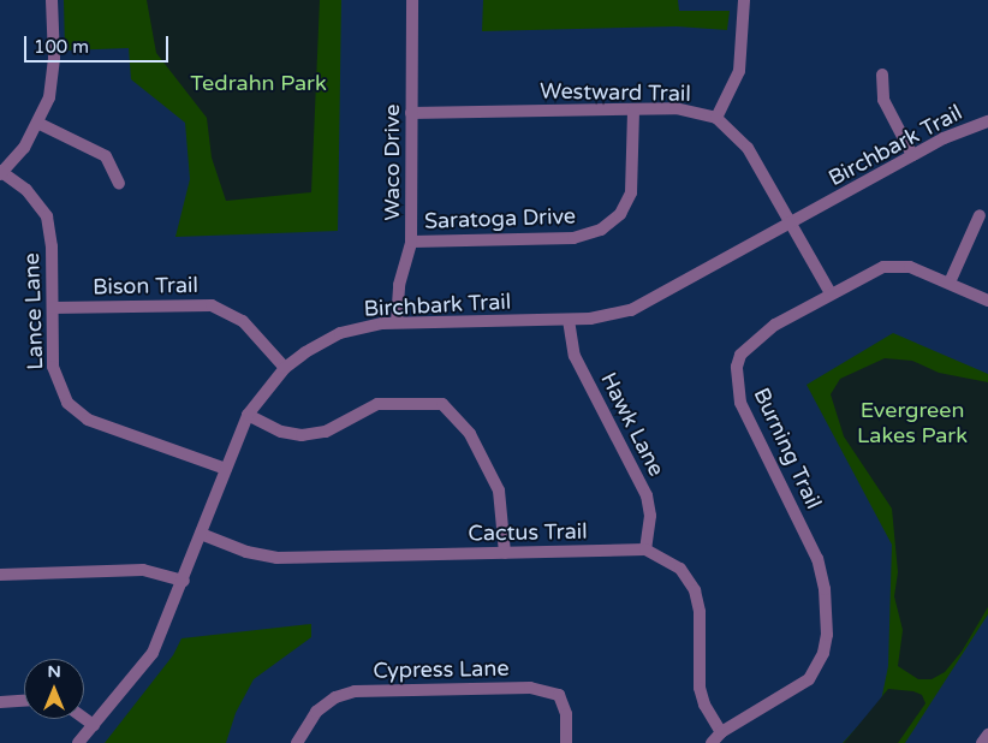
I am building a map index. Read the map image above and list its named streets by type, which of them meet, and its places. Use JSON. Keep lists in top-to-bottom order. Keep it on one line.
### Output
{"streets":{"street":["Westward Trail","Birchbark Trail","Waco Drive","Saratoga Drive","Bison Trail","Lance Lane","Hawk Lane","Burning Trail","Cactus Trail","Cypress Lane"]},"crossings":[["Westward Trail","Birchbark Trail"],["Westward Trail","Waco Drive"],["Westward Trail","Saratoga Drive"],["Westward Trail","Burning Trail"],["Birchbark Trail","Waco Drive"],["Birchbark Trail","Bison Trail"],["Birchbark Trail","Lance Lane"],["Birchbark Trail","Hawk Lane"],["Birchbark Trail","Cactus Trail"],["Waco Drive","Saratoga Drive"],["Bison Trail","Lance Lane"],["Hawk Lane","Cactus Trail"]],"parks":["Tedrahn Park","Evergreen Lakes Park"],"scale_bar":"100 m","north":"top"}
